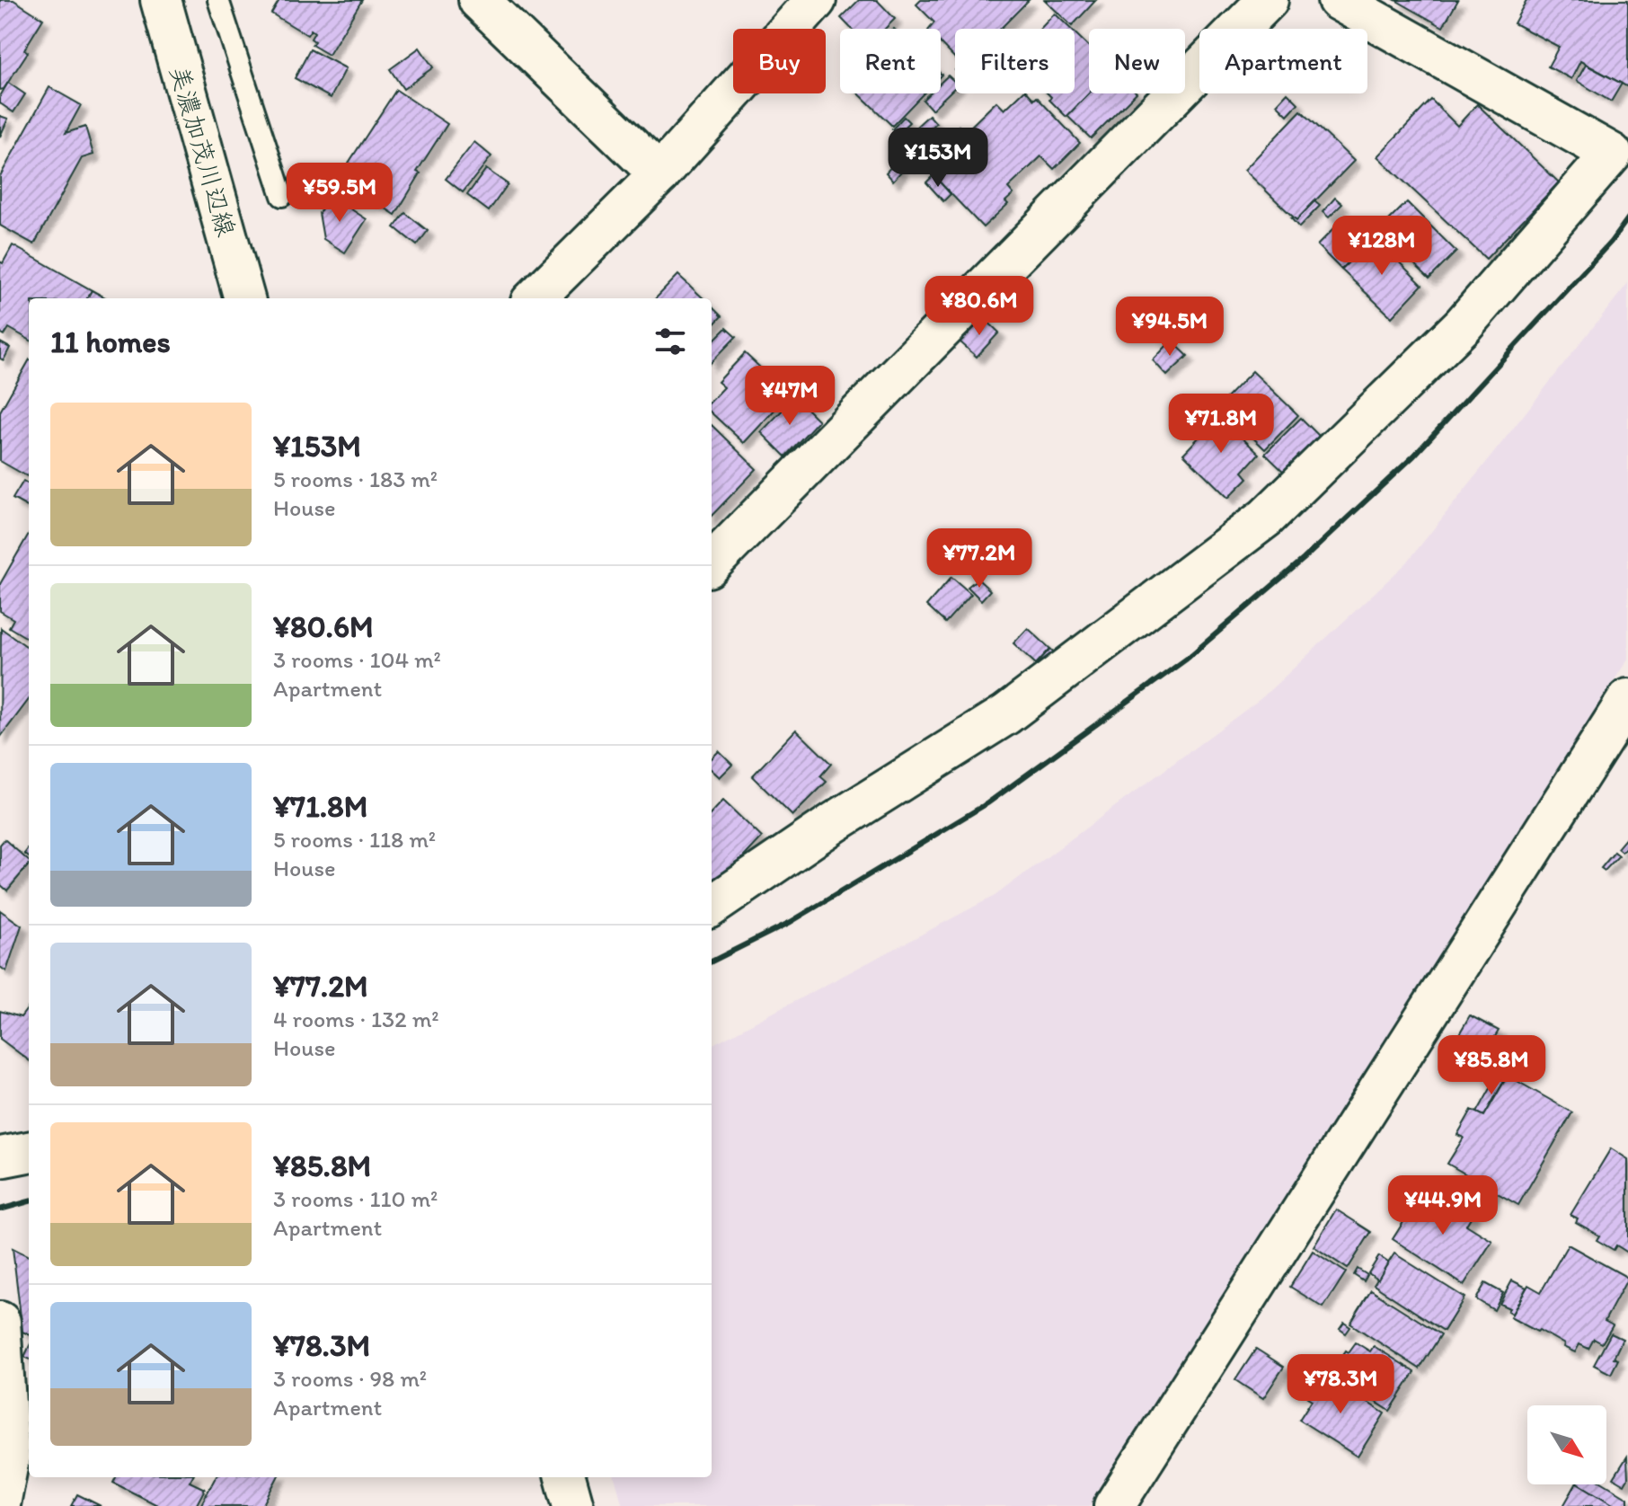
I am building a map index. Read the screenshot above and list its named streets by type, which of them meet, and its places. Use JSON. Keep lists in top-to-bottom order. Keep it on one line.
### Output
{"streets":{"street":["美濃加茂川辺線"]},"north":"bottom right","page":{"chip":["Buy","Rent","Filters","New","Apartment"],"price":["¥153M","¥59.5M","¥128M","¥80.6M","¥94.5M","¥47M","¥71.8M","¥77.2M","¥85.8M","¥44.9M","¥78.3M"],"heading":"11 homes","list":[{"name":"¥153M","note":"5 rooms · 183 m² · House"},{"name":"¥80.6M","note":"3 rooms · 104 m² · Apartment"},{"name":"¥71.8M","note":"5 rooms · 118 m² · House"},{"name":"¥77.2M","note":"4 rooms · 132 m² · House"},{"name":"¥85.8M","note":"3 rooms · 110 m² · Apartment"},{"name":"¥78.3M","note":"3 rooms · 98 m² · Apartment"}]}}
